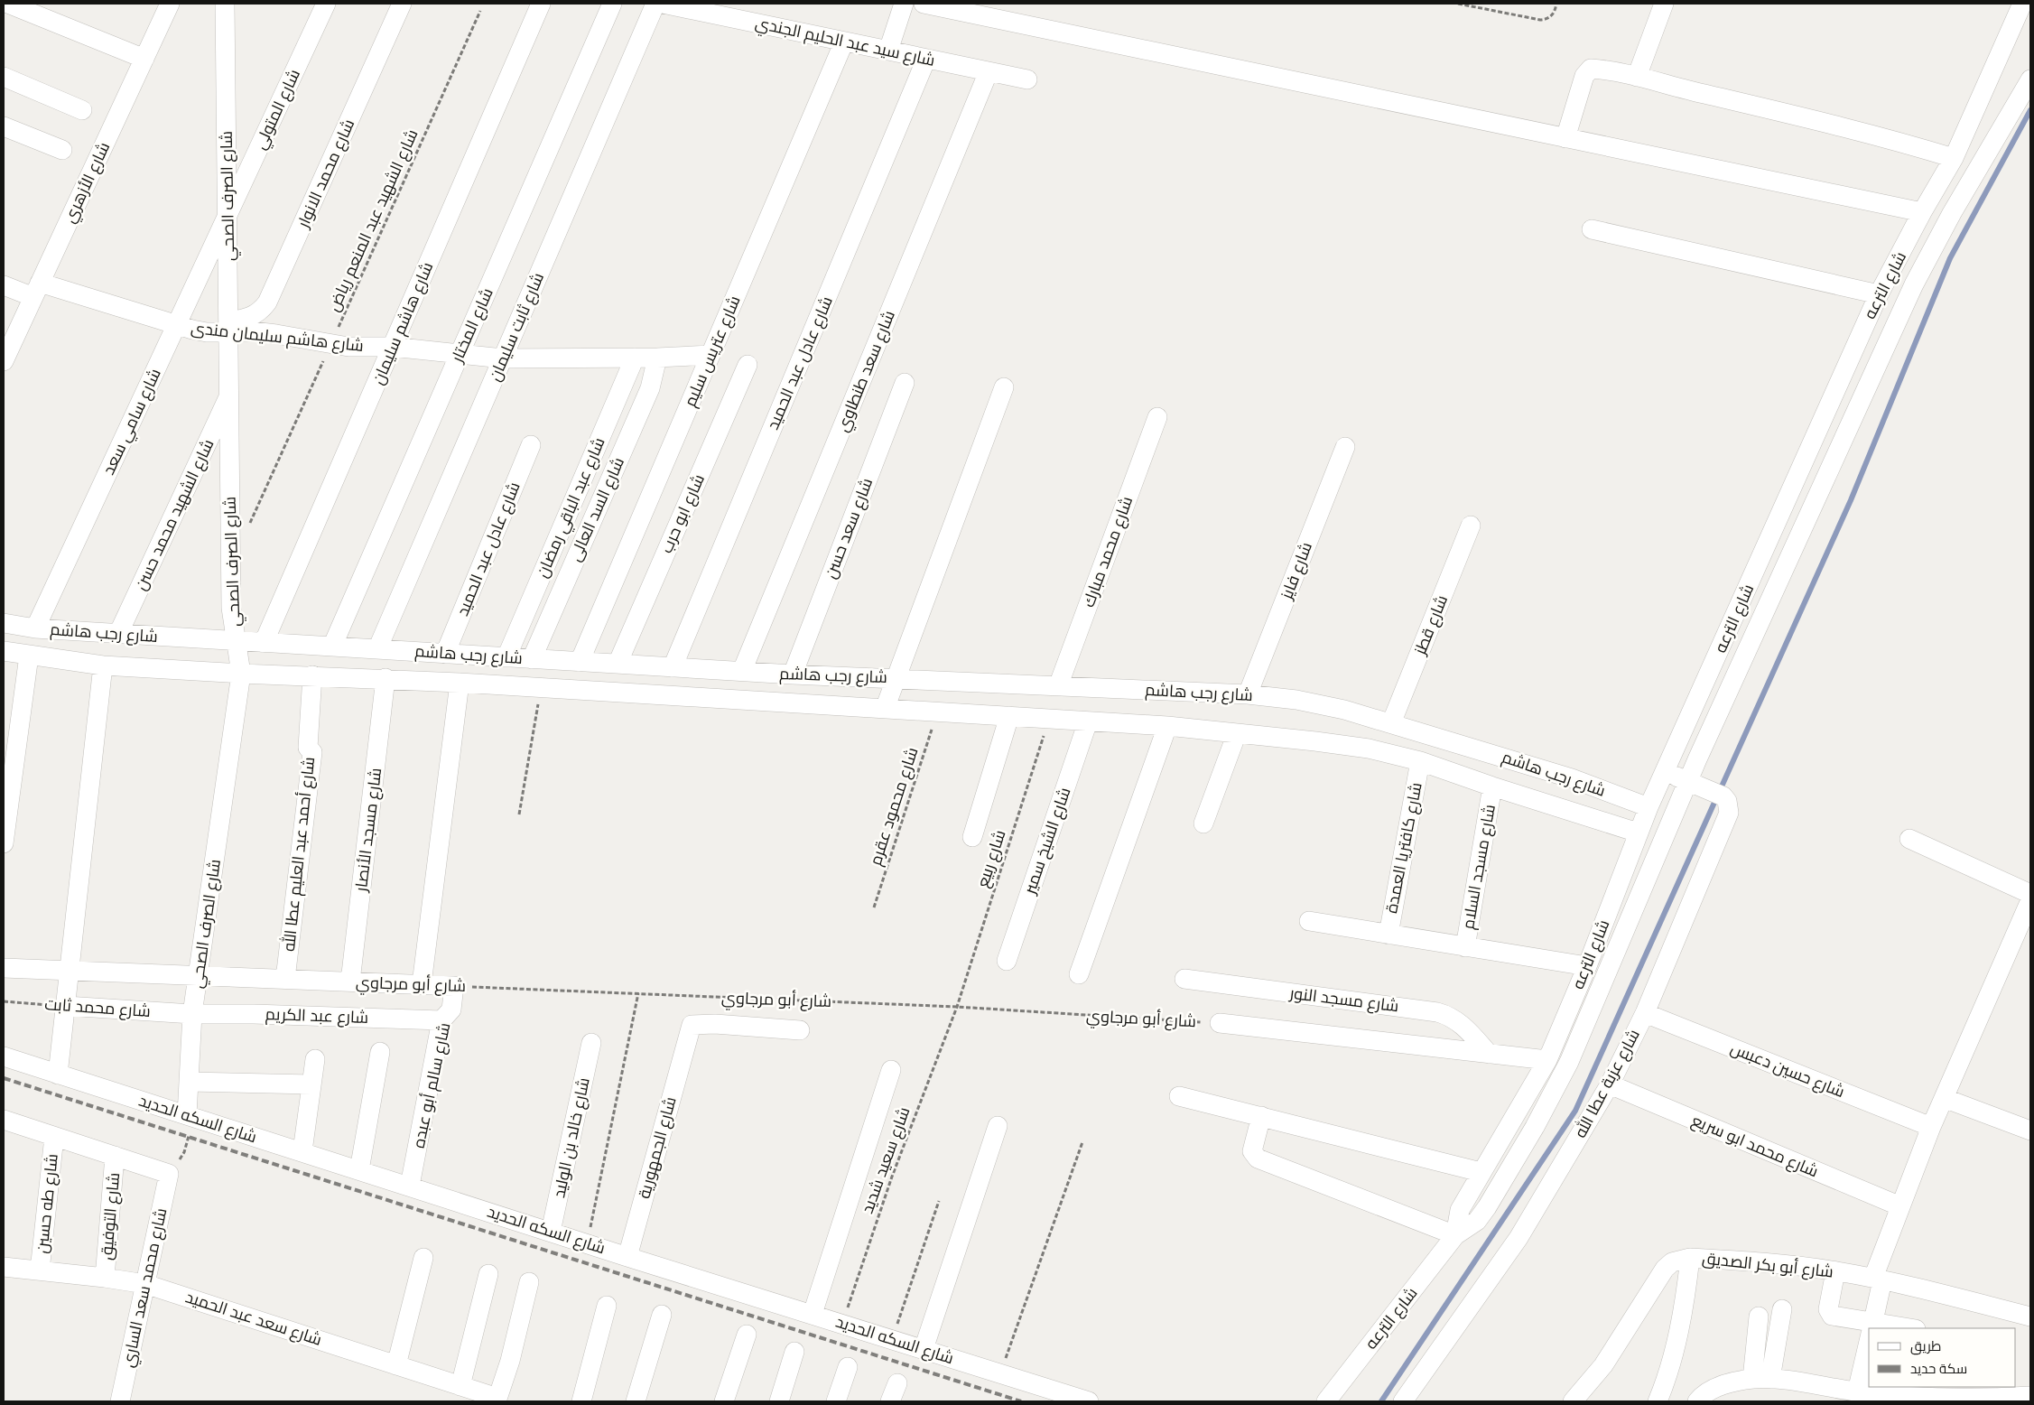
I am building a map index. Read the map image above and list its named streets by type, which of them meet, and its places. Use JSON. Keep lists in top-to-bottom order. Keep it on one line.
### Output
{"streets":{"street":["شارع سيد عبد الحليم الجندي","شارع المتولي","شارع محمد الانوار","شارع الأزهري","شارع الصرف الصحي","شارع الترعه","شارع هاشم سليمان","شارع المختار","شارع ثابت سليمان","شارع هاشم سليمان مندى","شارع عتريس سليم","شارع عادل عبد الحميد","شارع سعد طنطاوي","شارع سامي سعد","شارع عبد الباقي رمضان","شارع السد العالى","شارع ابو حرب","شارع الشهيد محمد حسن","شارع سعد حسن","شارع محمد مبارك","شارع فايز","شارع قطز","شارع رجب هاشم","شارع مسجد الأنصار","شارع الشيخ سمير","شارع كافتريا العمدة","شارع أحمد عبد العليم عطا الله","شارع مسجد السلام","شارع أبو مرجاوي","شارع مسجد النور","شارع محمد ثابت","شارع عبد الكريم","شارع حسين دعبس","شارع عزبة عطا الله","شارع سالم أبو عبده","شارع السكه الحديد","شارع خالد بن الوليد","شارع محمد ابو سريع","شارع الجمهورية","شارع طه حسين","شارع التوفيق","شارع أبو بكر الصديق","شارع محمد سعد الساري","شارع سعد عبد الحميد"],"path":["شارع الشهيد عبد المنعم رياض","شارع محمود عقرم","شارع ربيع","شارع سعيد شديد"]},"crossings":[["شارع سيد عبد الحليم الجندي","شارع عتريس سليم"],["شارع سيد عبد الحليم الجندي","شارع عادل عبد الحميد"],["شارع سيد عبد الحليم الجندي","شارع سعد طنطاوي"],["شارع المتولي","شارع الصرف الصحي"],["شارع المتولي","شارع سامي سعد"],["شارع محمد الانوار","شارع الصرف الصحي"],["شارع محمد الانوار","شارع هاشم سليمان مندى"],["شارع الأزهري","شارع هاشم سليمان مندى"],["شارع الصرف الصحي","شارع هاشم سليمان مندى"],["شارع الصرف الصحي","شارع سامي سعد"],["شارع الصرف الصحي","شارع الشهيد محمد حسن"],["شارع الصرف الصحي","شارع رجب هاشم"],["شارع الصرف الصحي","شارع أبو مرجاوي"],["شارع الصرف الصحي","شارع محمد ثابت"],["شارع الصرف الصحي","شارع عبد الكريم"],["شارع الصرف الصحي","شارع السكه الحديد"],["شارع الشهيد عبد المنعم رياض","شارع هاشم سليمان مندى"],["شارع الترعه","شارع رجب هاشم"],["شارع الترعه","شارع أبو مرجاوي"],["شارع الترعه","شارع عزبة عطا الله"],["شارع هاشم سليمان","شارع هاشم سليمان مندى"],["شارع هاشم سليمان","شارع رجب هاشم"],["شارع المختار","شارع هاشم سليمان مندى"],["شارع المختار","شارع رجب هاشم"],["شارع ثابت سليمان","شارع هاشم سليمان مندى"],["شارع ثابت سليمان","شارع رجب هاشم"],["شارع هاشم سليمان مندى","شارع عتريس سليم"],["شارع هاشم سليمان مندى","شارع سامي سعد"],["شارع هاشم سليمان مندى","شارع عبد الباقي رمضان"],["شارع هاشم سليمان مندى","شارع السد العالى"],["شارع عتريس سليم","شارع رجب هاشم"],["شارع عادل عبد الحميد","شارع رجب هاشم"],["شارع سعد طنطاوي","شارع رجب هاشم"],["شارع سامي سعد","شارع رجب هاشم"],["شارع عبد الباقي رمضان","شارع رجب هاشم"],["شارع السد العالى","شارع رجب هاشم"],["شارع ابو حرب","شارع رجب هاشم"],["شارع الشهيد محمد حسن","شارع رجب هاشم"],["شارع سعد حسن","شارع رجب هاشم"],["شارع محمد مبارك","شارع رجب هاشم"],["شارع فايز","شارع رجب هاشم"],["شارع قطز","شارع رجب هاشم"],["شارع رجب هاشم","شارع محمود عقرم"],["شارع رجب هاشم","شارع مسجد الأنصار"],["شارع رجب هاشم","شارع الشيخ سمير"],["شارع رجب هاشم","شارع كافتريا العمدة"],["شارع رجب هاشم","شارع أحمد عبد العليم عطا الله"],["شارع رجب هاشم","شارع ربيع"],["شارع رجب هاشم","شارع مسجد السلام"],["شارع مسجد الأنصار","شارع أبو مرجاوي"],["شارع أحمد عبد العليم عطا الله","شارع أبو مرجاوي"],["شارع ربيع","شارع أبو مرجاوي"],["شارع ربيع","شارع سعيد شديد"],["شارع أبو مرجاوي","شارع مسجد النور"],["شارع أبو مرجاوي","شارع سالم أبو عبده"],["شارع أبو مرجاوي","شارع سعيد شديد"],["شارع محمد ثابت","شارع عبد الكريم"],["شارع عبد الكريم","شارع سالم أبو عبده"],["شارع حسين دعبس","شارع عزبة عطا الله"],["شارع عزبة عطا الله","شارع محمد ابو سريع"],["شارع سالم أبو عبده","شارع السكه الحديد"],["شارع السكه الحديد","شارع خالد بن الوليد"],["شارع السكه الحديد","شارع الجمهورية"],["شارع السكه الحديد","شارع سعيد شديد"],["شارع طه حسين","شارع سعد عبد الحميد"],["شارع التوفيق","شارع محمد سعد الساري"],["شارع التوفيق","شارع سعد عبد الحميد"],["شارع محمد سعد الساري","شارع سعد عبد الحميد"]],"legend":["طريق","سكة حديد"]}
